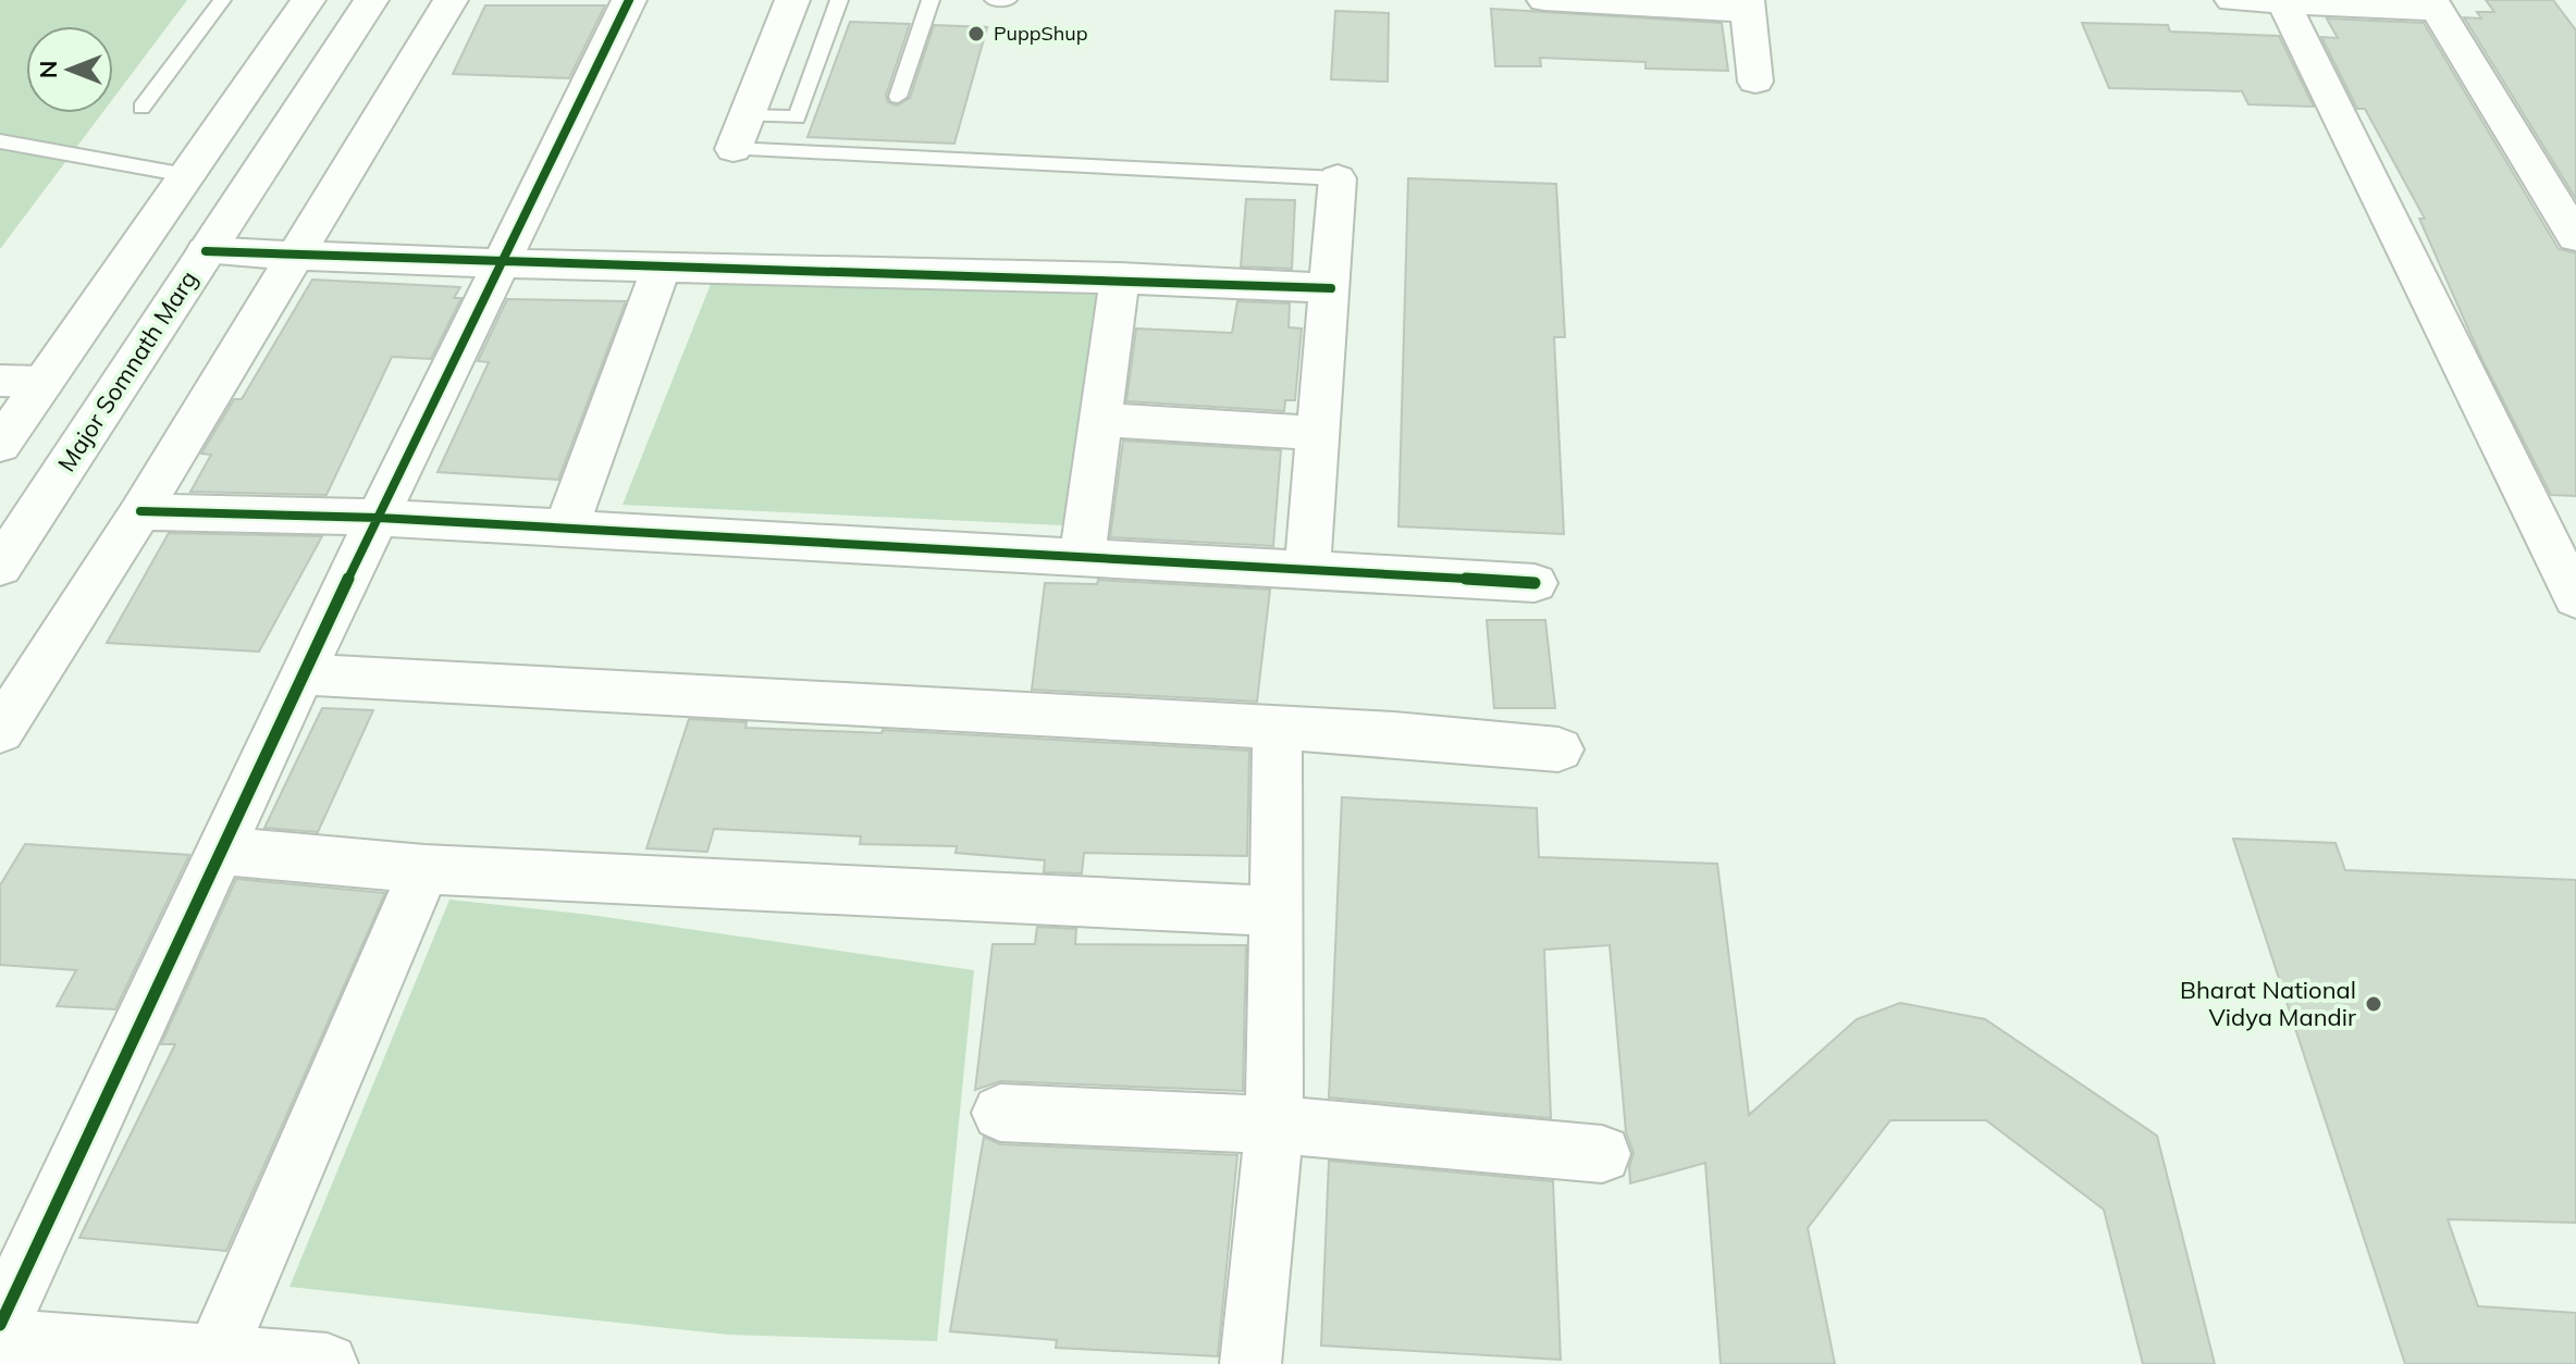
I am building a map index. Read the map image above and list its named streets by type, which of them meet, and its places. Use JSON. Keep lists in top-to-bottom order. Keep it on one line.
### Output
{"streets":{"street":["Major Somnath Marg"]},"places":["PuppShup","Bharat National Vidya Mandir"],"north":"left"}
